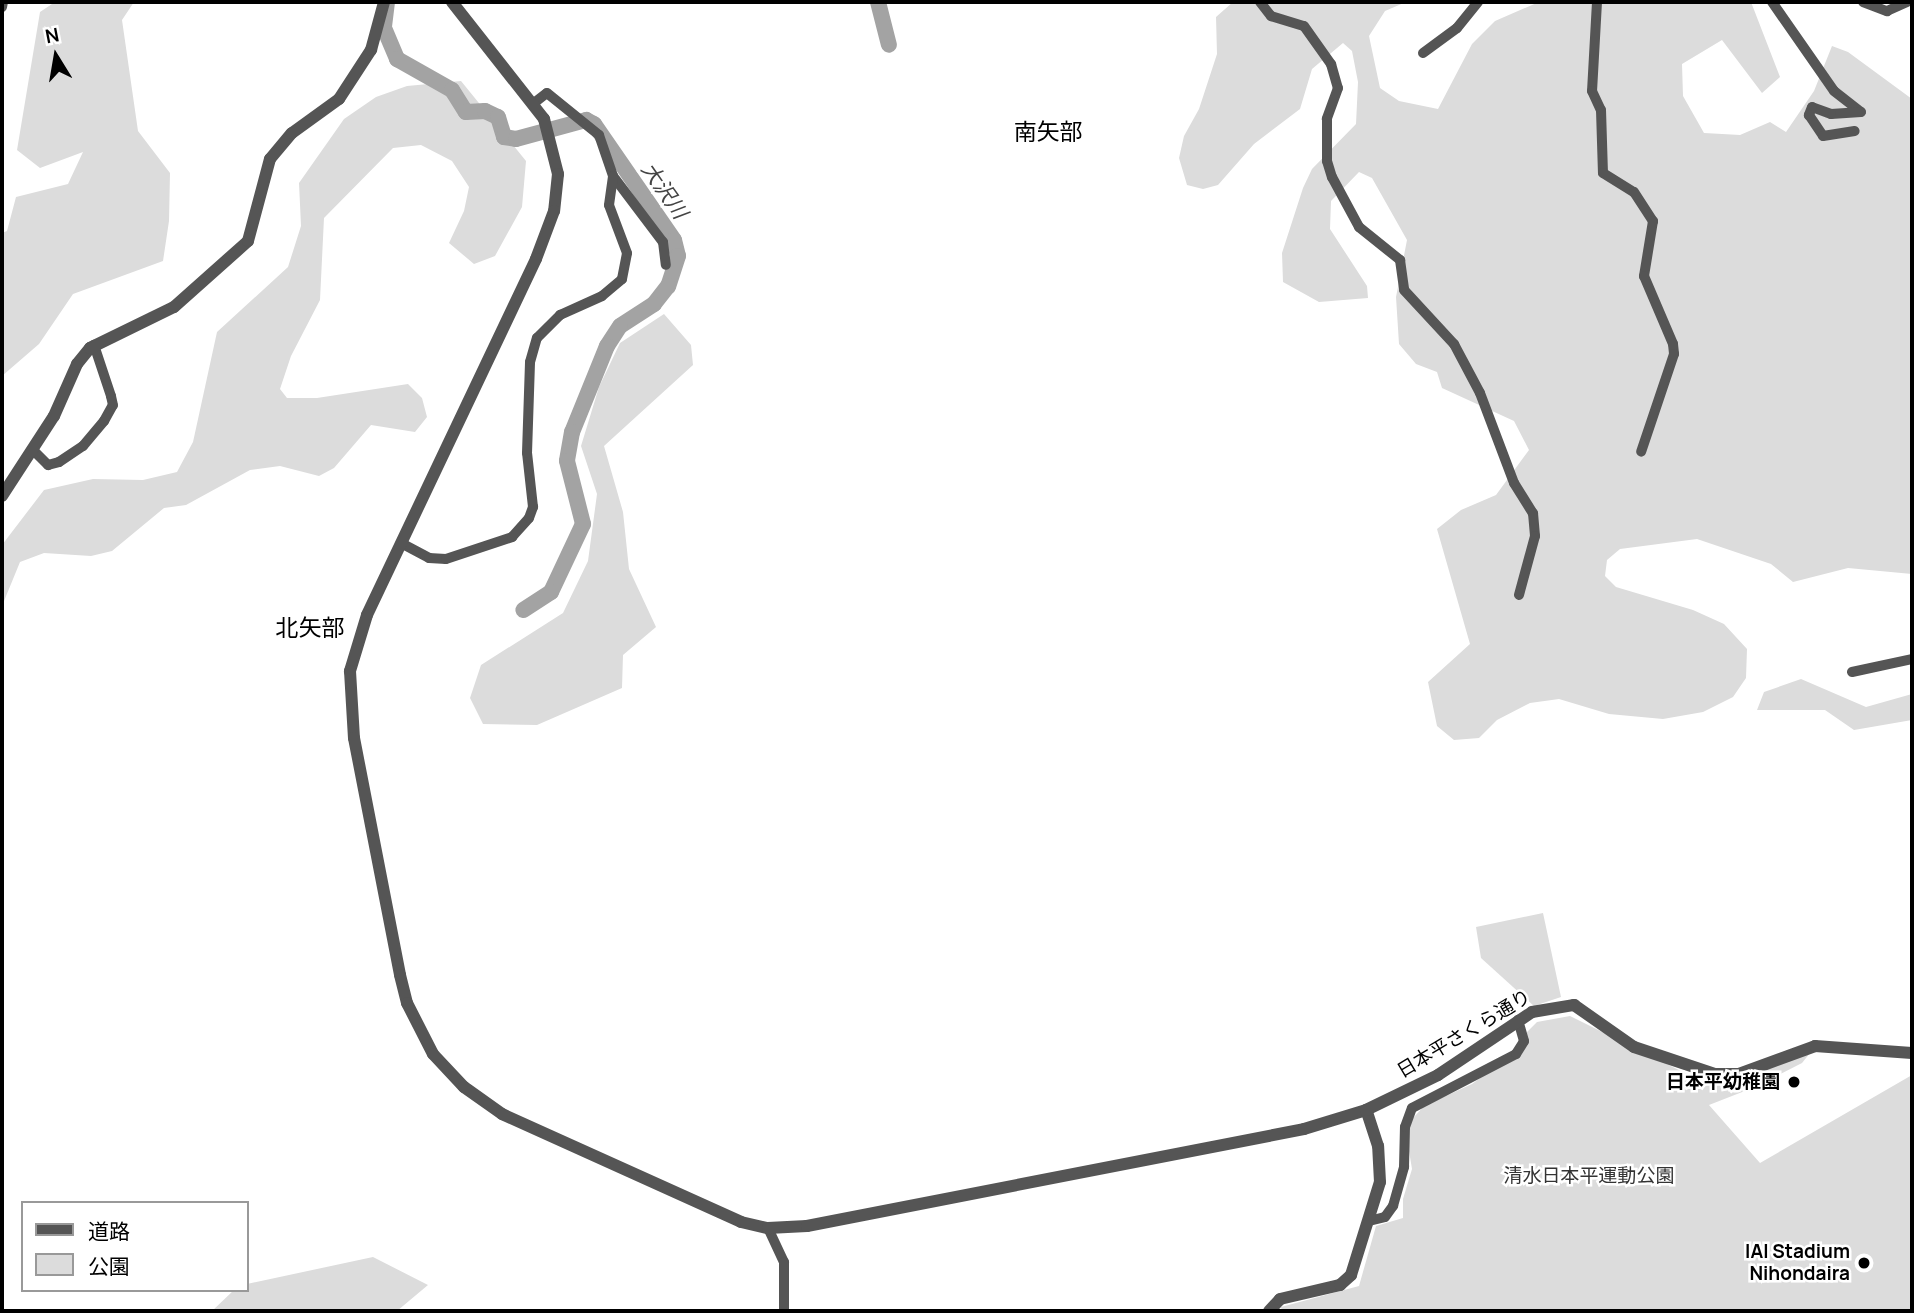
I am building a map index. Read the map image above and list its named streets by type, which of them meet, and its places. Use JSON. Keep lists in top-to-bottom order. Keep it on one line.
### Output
{"streets":{"street":["日本平さくら通り"]},"districts":["南矢部","北矢部"],"water":["大沢川"],"parks":["清水日本平運動公園"],"places":["日本平幼稚園","IAI Stadium Nihondaira"],"legend":["道路","公園"],"north":"top"}
